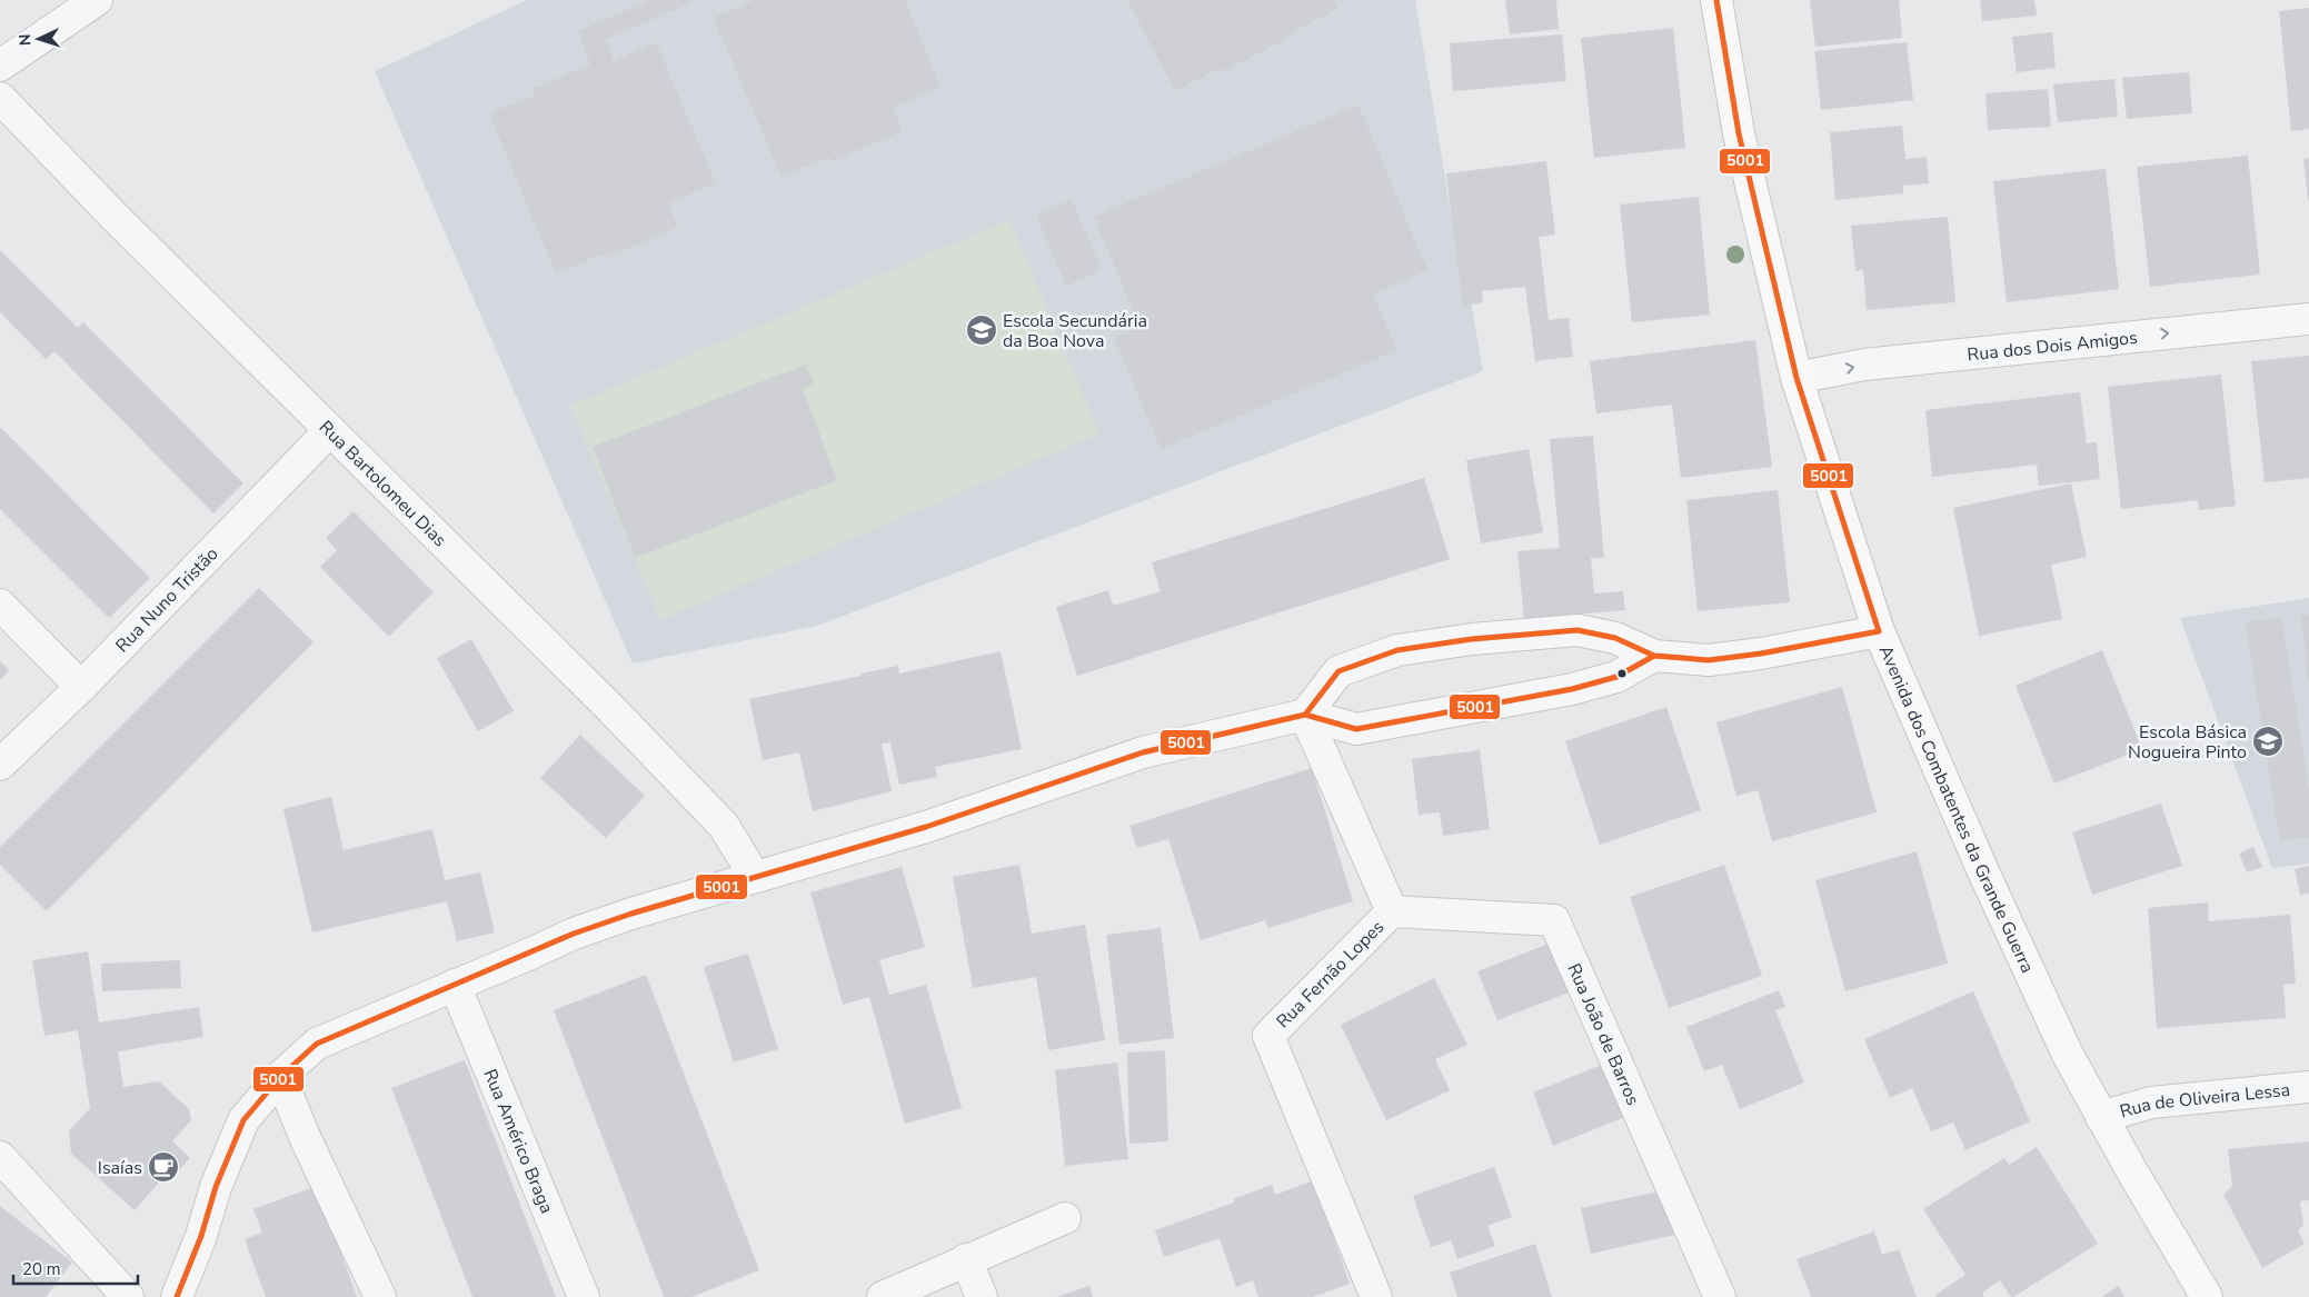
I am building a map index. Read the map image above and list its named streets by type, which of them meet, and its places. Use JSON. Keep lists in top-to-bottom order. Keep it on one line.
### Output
{"streets":{"main road":["Avenida dos Combatentes da Grande Guerra"],"street":["Rua dos Dois Amigos","Rua Bartolomeu Dias","Rua Nuno Tristão","Rua Fernão Lopes","Rua João de Barros","Rua de Oliveira Lessa","Rua Américo Braga"]},"crossings":[["Rua dos Dois Amigos","Avenida dos Combatentes da Grande Guerra"],["Rua Bartolomeu Dias","Rua Nuno Tristão"],["Avenida dos Combatentes da Grande Guerra","Rua de Oliveira Lessa"],["Rua Fernão Lopes","Rua João de Barros"]],"one_way":["Rua dos Dois Amigos"],"places":{"school or university":["Escola Secundária da Boa Nova","Escola Básica Nogueira Pinto"],"cafe":["Isaías"]},"lines":["transit line 5001"],"scale_bar":"20 m","north":"left"}
